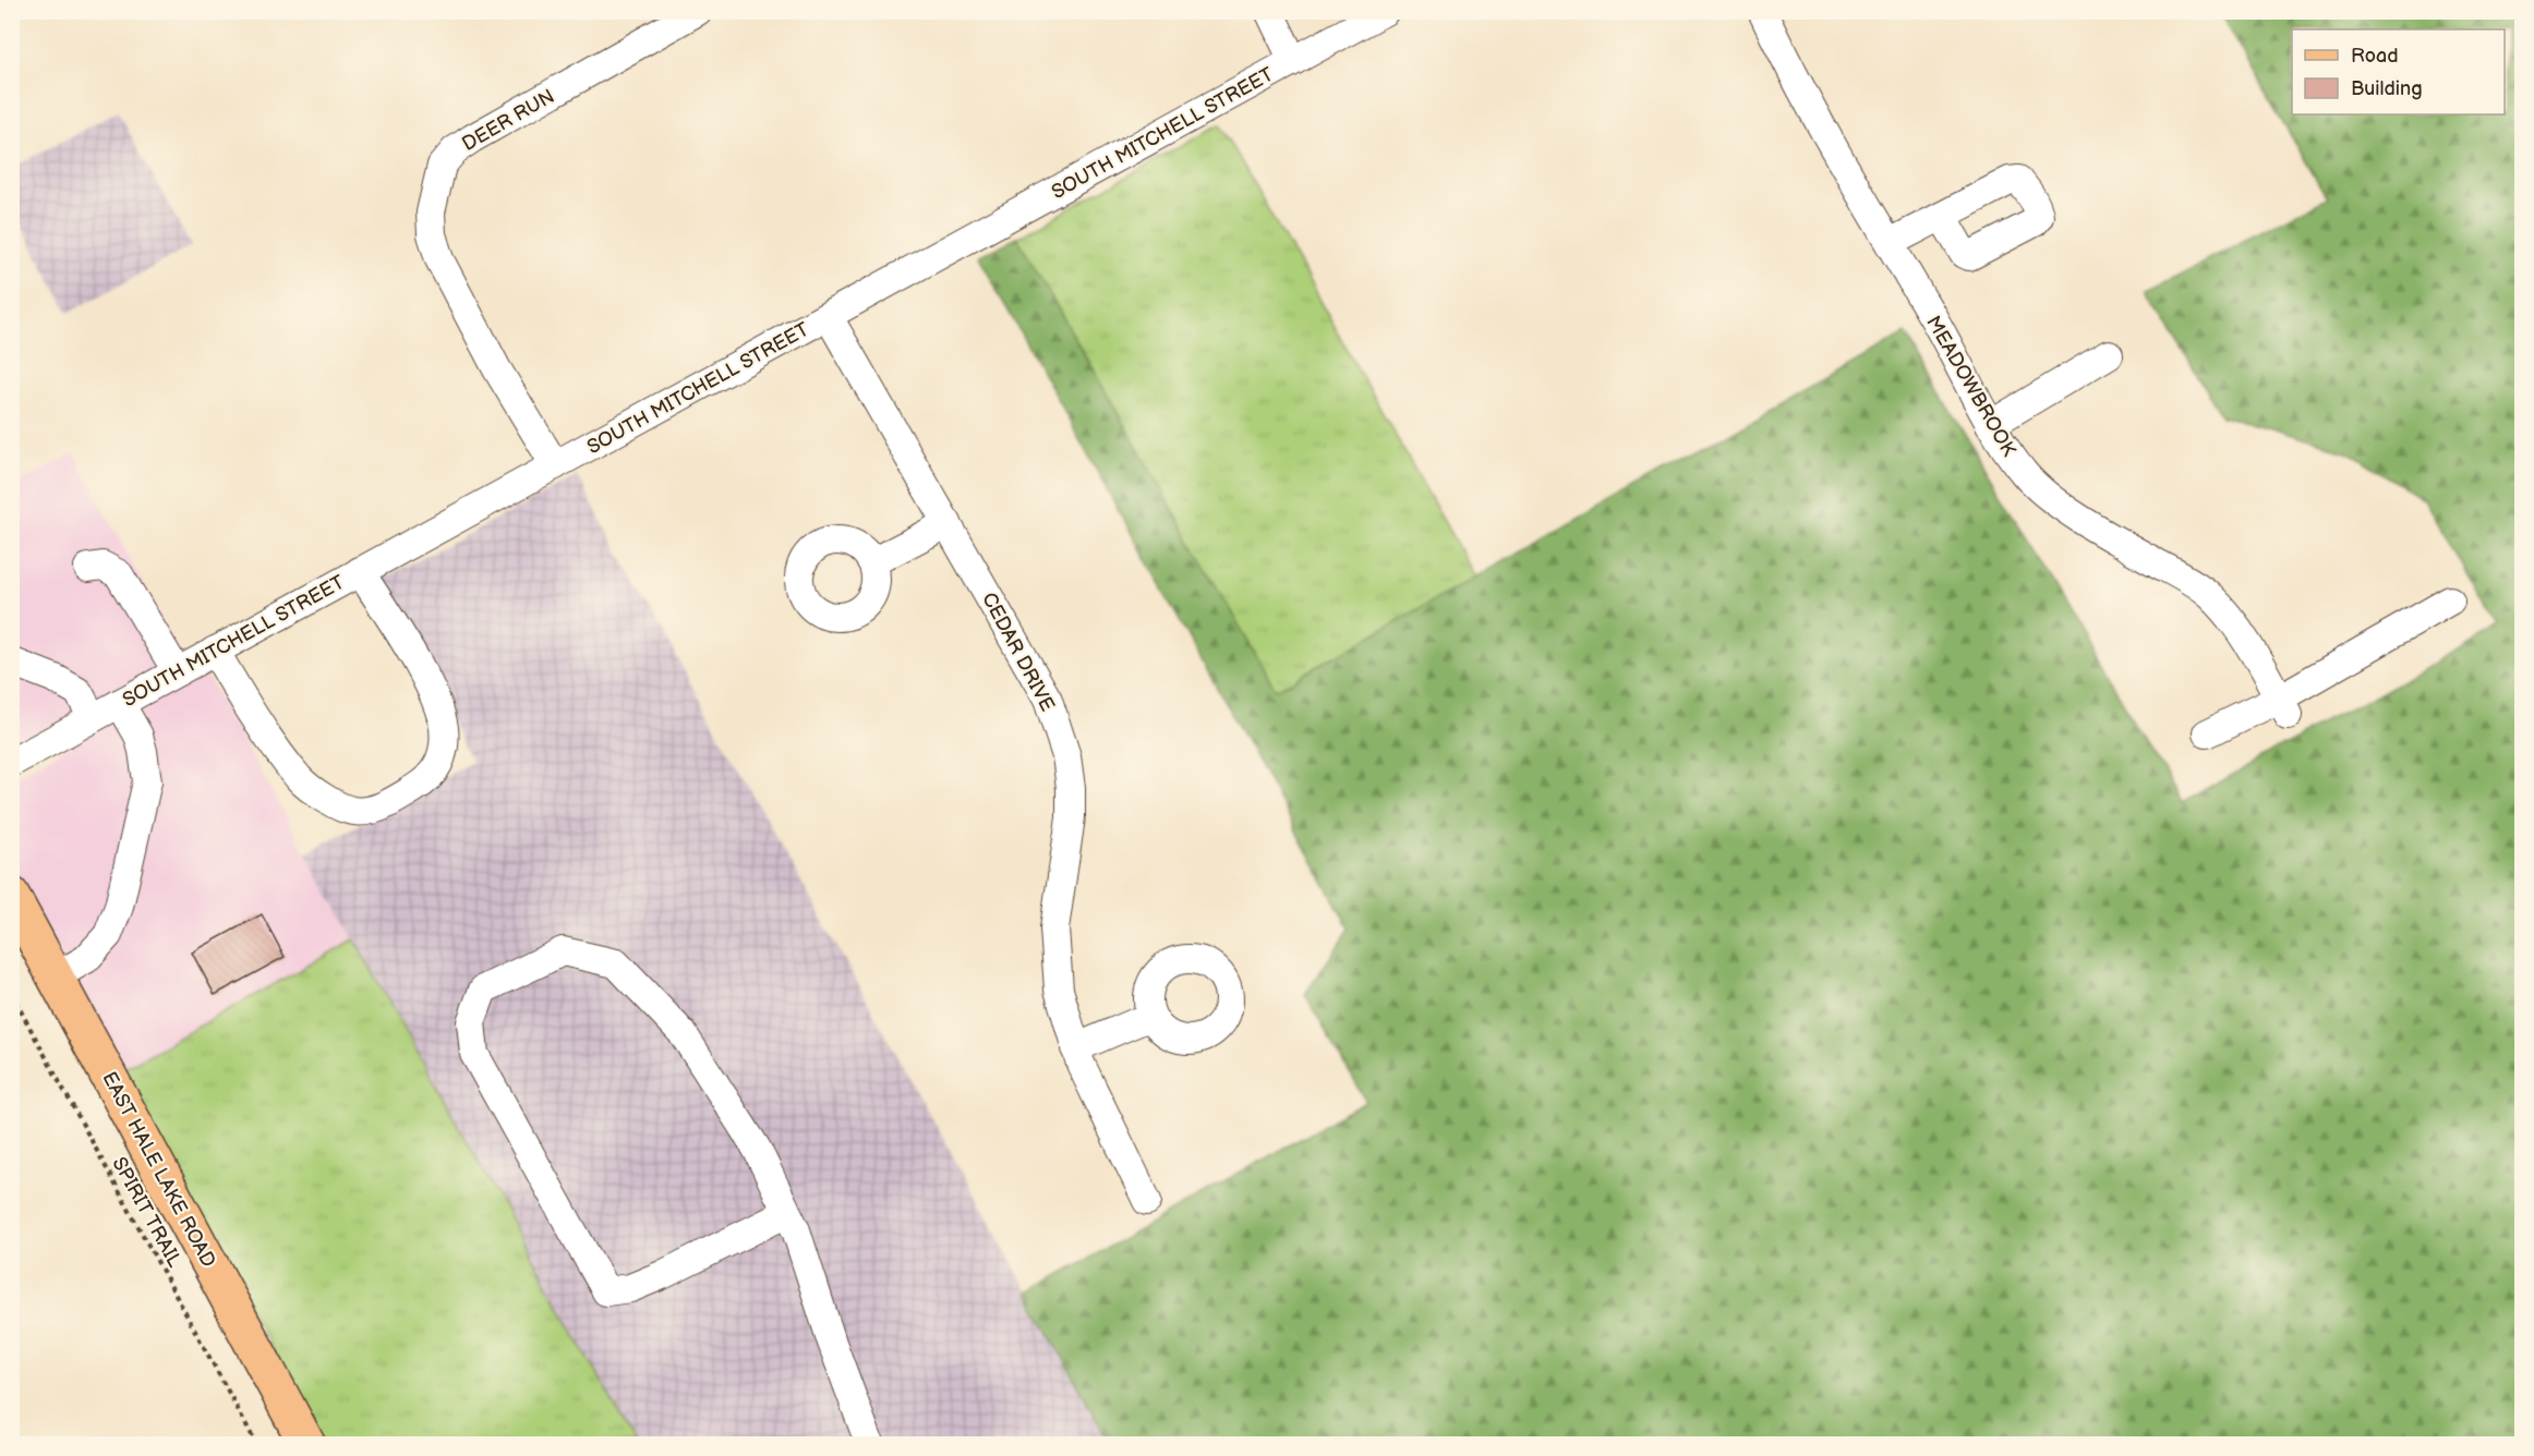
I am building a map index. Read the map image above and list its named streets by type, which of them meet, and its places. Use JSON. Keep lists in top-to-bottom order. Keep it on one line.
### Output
{"streets":{"main road":["EAST HALE LAKE ROAD"],"street":["DEER RUN","SOUTH MITCHELL STREET","MEADOWBROOK","CEDAR DRIVE"],"path":["SPIRIT TRAIL"]},"crossings":[["DEER RUN","SOUTH MITCHELL STREET"],["SOUTH MITCHELL STREET","CEDAR DRIVE"]],"legend":["Road","Building"]}
